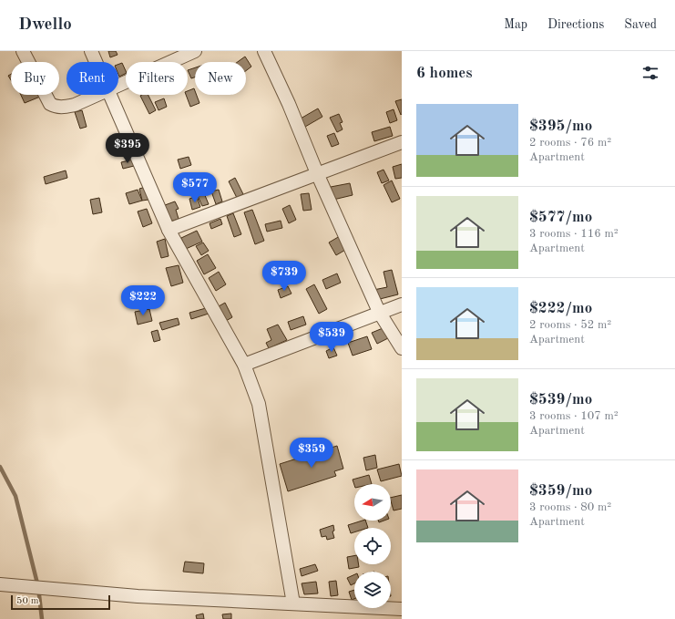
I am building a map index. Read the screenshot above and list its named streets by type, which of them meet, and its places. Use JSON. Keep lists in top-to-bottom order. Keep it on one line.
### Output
{"scale_bar":"50 m","north":"left","page":{"header":"Dwello","nav":["Map","Directions","Saved"],"heading":"6 homes","chip":["Buy","Rent","Filters","New"],"list":[{"name":"$395/mo","note":"2 rooms · 76 m² · Apartment"},{"name":"$577/mo","note":"3 rooms · 116 m² · Apartment"},{"name":"$222/mo","note":"2 rooms · 52 m² · Apartment"},{"name":"$539/mo","note":"3 rooms · 107 m² · Apartment"},{"name":"$359/mo","note":"3 rooms · 80 m² · Apartment"}],"price":["$395","$577","$739","$222","$539","$359"],"scale":"50 m"}}
